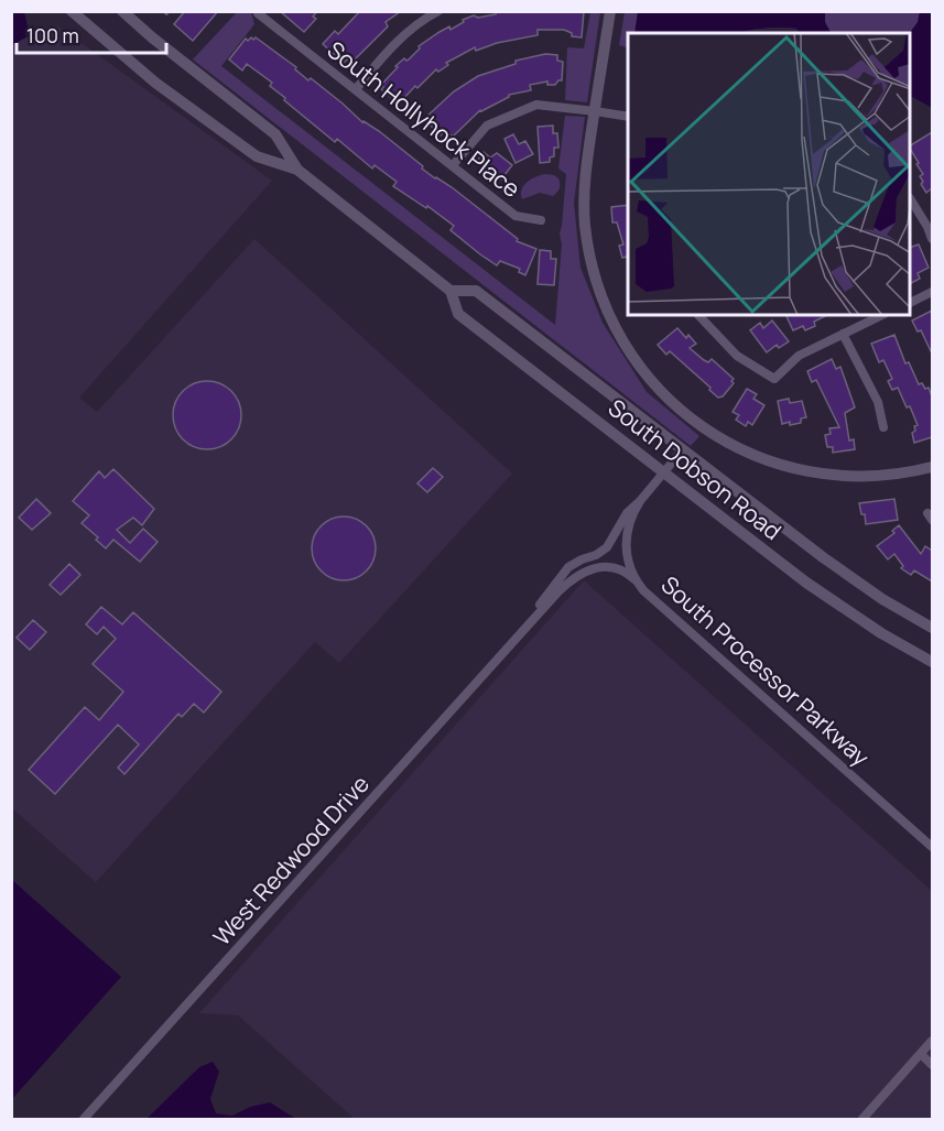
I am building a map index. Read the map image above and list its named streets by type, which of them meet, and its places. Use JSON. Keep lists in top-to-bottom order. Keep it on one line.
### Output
{"streets":{"main road":["South Dobson Road"],"street":["South Hollyhock Place","South Processor Parkway","West Redwood Drive"]},"crossings":[["South Dobson Road","West Redwood Drive"],["South Processor Parkway","West Redwood Drive"]],"scale_bar":"100 m"}
